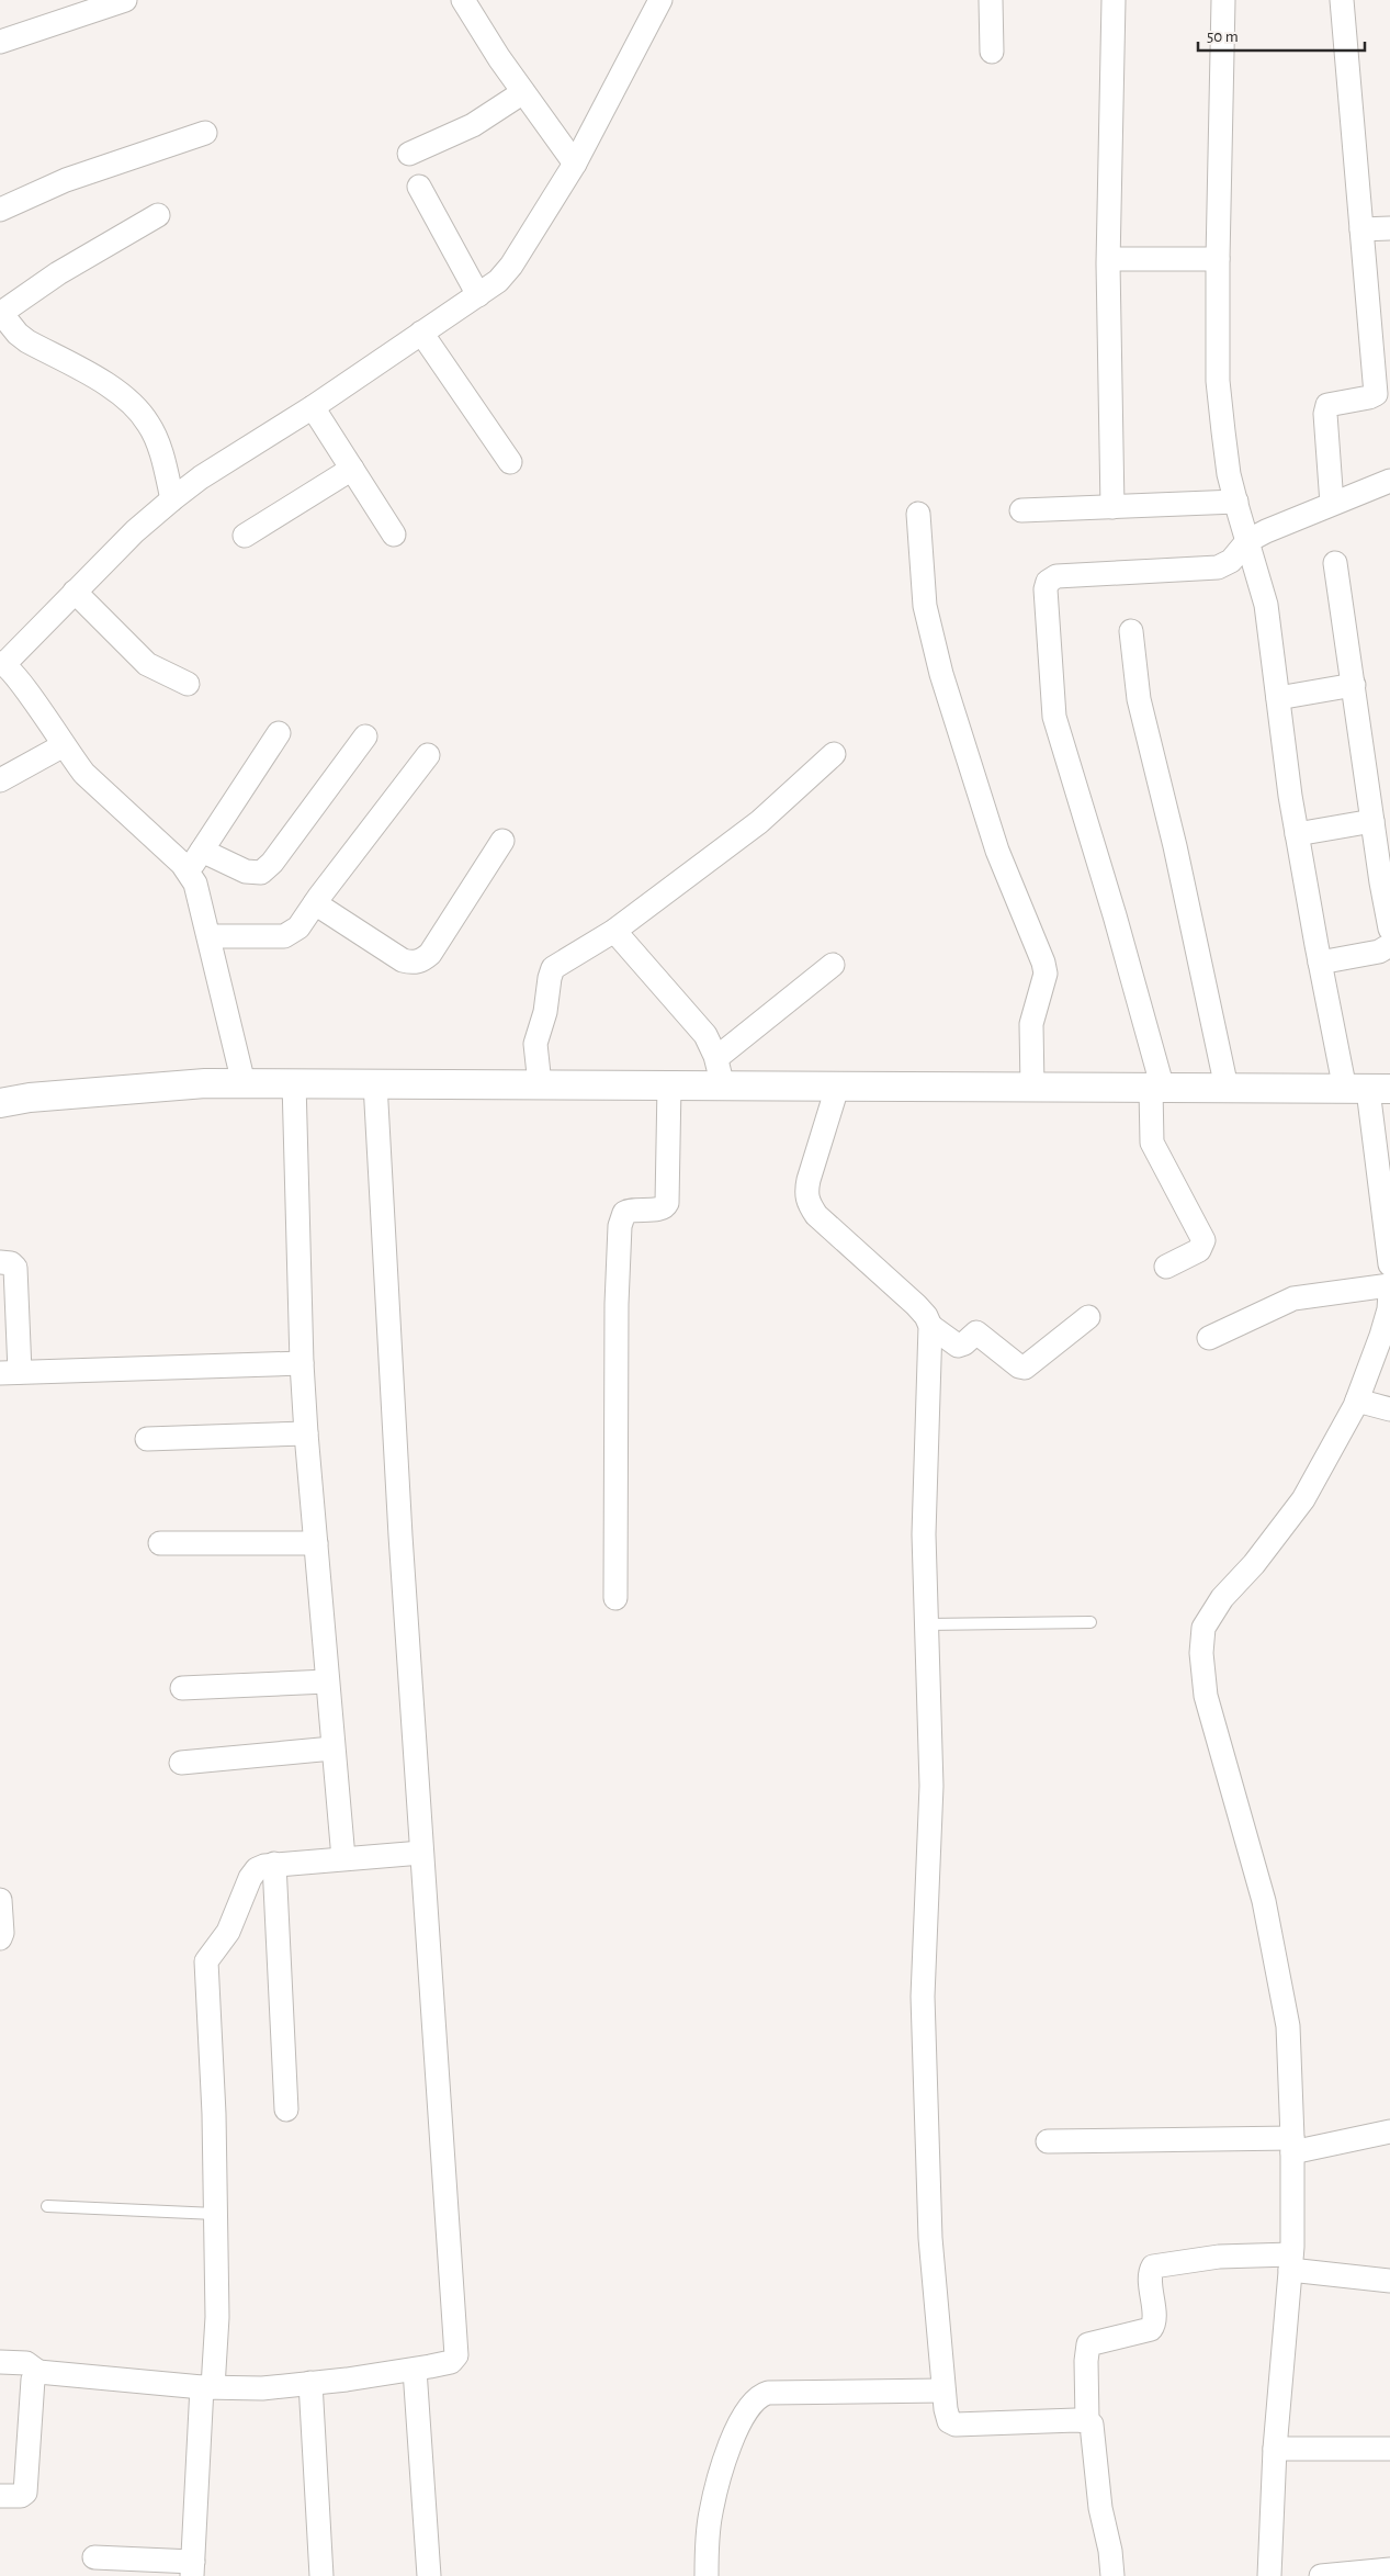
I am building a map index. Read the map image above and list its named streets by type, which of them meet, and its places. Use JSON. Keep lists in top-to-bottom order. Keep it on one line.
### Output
{"scale_bar":"50 m"}
